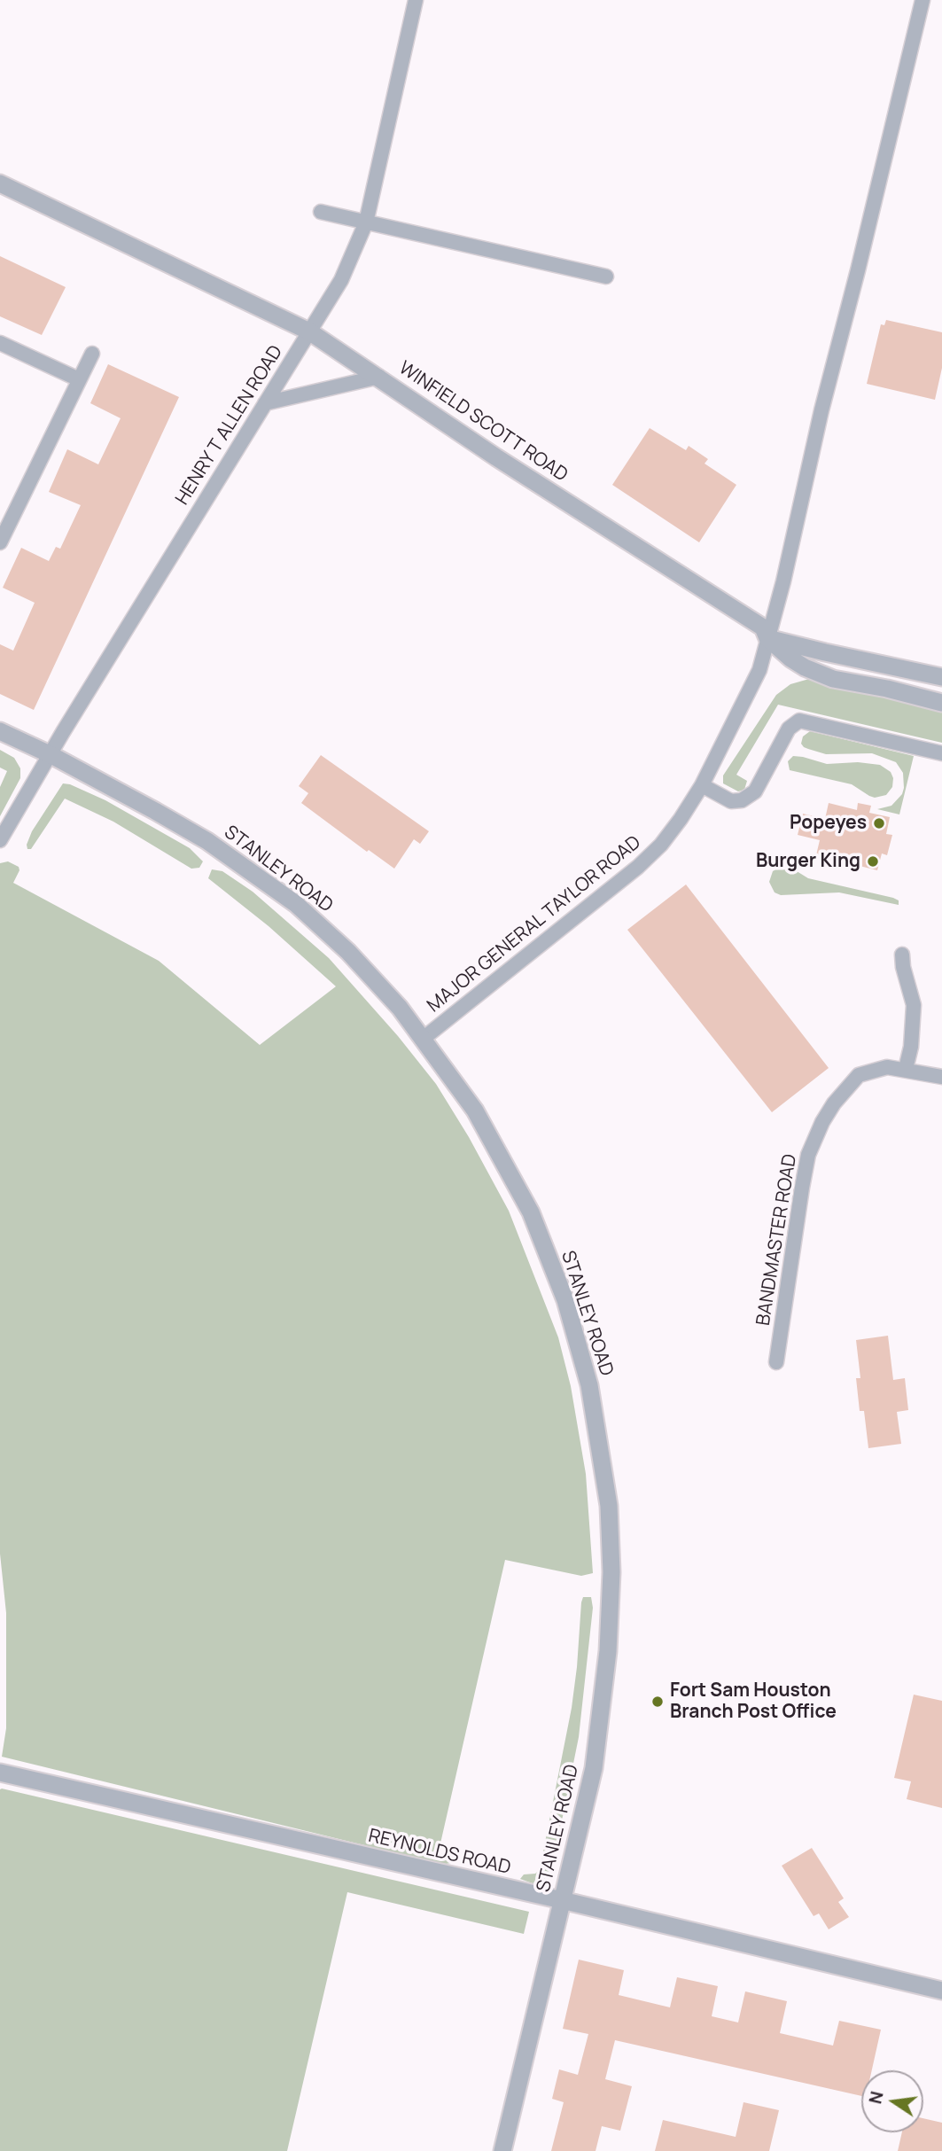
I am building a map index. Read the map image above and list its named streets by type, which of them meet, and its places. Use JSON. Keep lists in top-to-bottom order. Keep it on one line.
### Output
{"streets":{"street":["WINFIELD SCOTT ROAD","HENRY T ALLEN ROAD","STANLEY ROAD","MAJOR GENERAL TAYLOR ROAD","BANDMASTER ROAD","REYNOLDS ROAD"]},"crossings":[["WINFIELD SCOTT ROAD","HENRY T ALLEN ROAD"],["WINFIELD SCOTT ROAD","MAJOR GENERAL TAYLOR ROAD"],["HENRY T ALLEN ROAD","STANLEY ROAD"],["STANLEY ROAD","MAJOR GENERAL TAYLOR ROAD"],["STANLEY ROAD","REYNOLDS ROAD"]],"places":["Popeyes","Burger King","Fort Sam Houston Branch Post Office"],"north":"left"}
